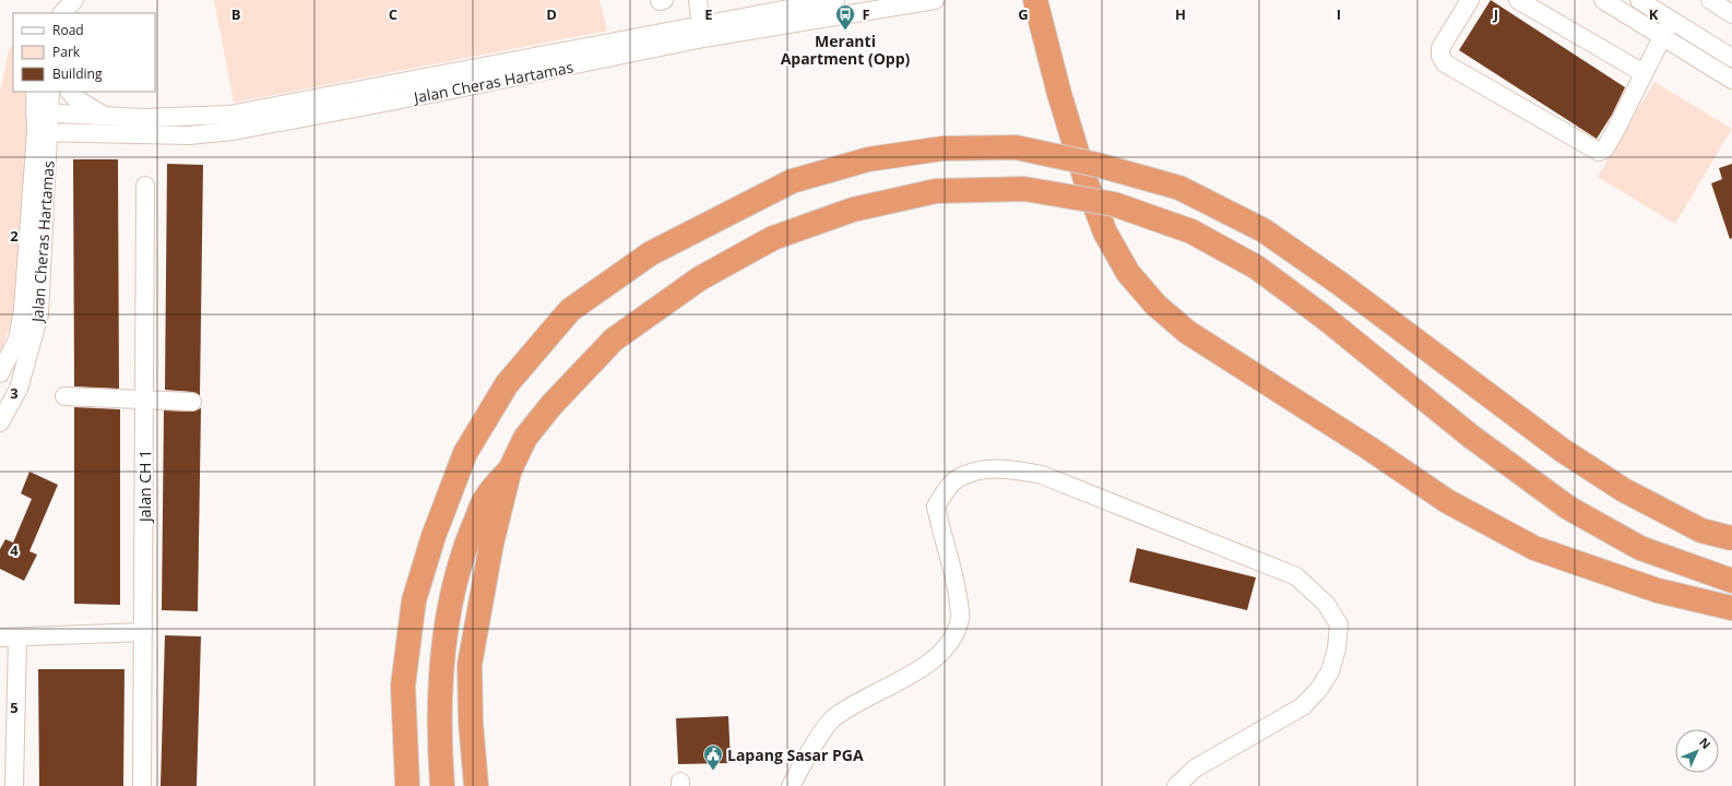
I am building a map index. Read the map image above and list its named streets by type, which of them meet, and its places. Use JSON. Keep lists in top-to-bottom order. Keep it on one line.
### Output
{"streets":{"street":["Jalan Cheras Hartamas","Jalan CH 1"]},"places":{"bus stop":["Meranti Apartment (Opp)"],"public building":["Lapang Sasar PGA"]},"legend":["Road","Park","Building"],"north":"top right","grid":{"columns":["B","C","D","E","F","G","H","I","J","K"],"rows":["2","3","4","5"]}}
